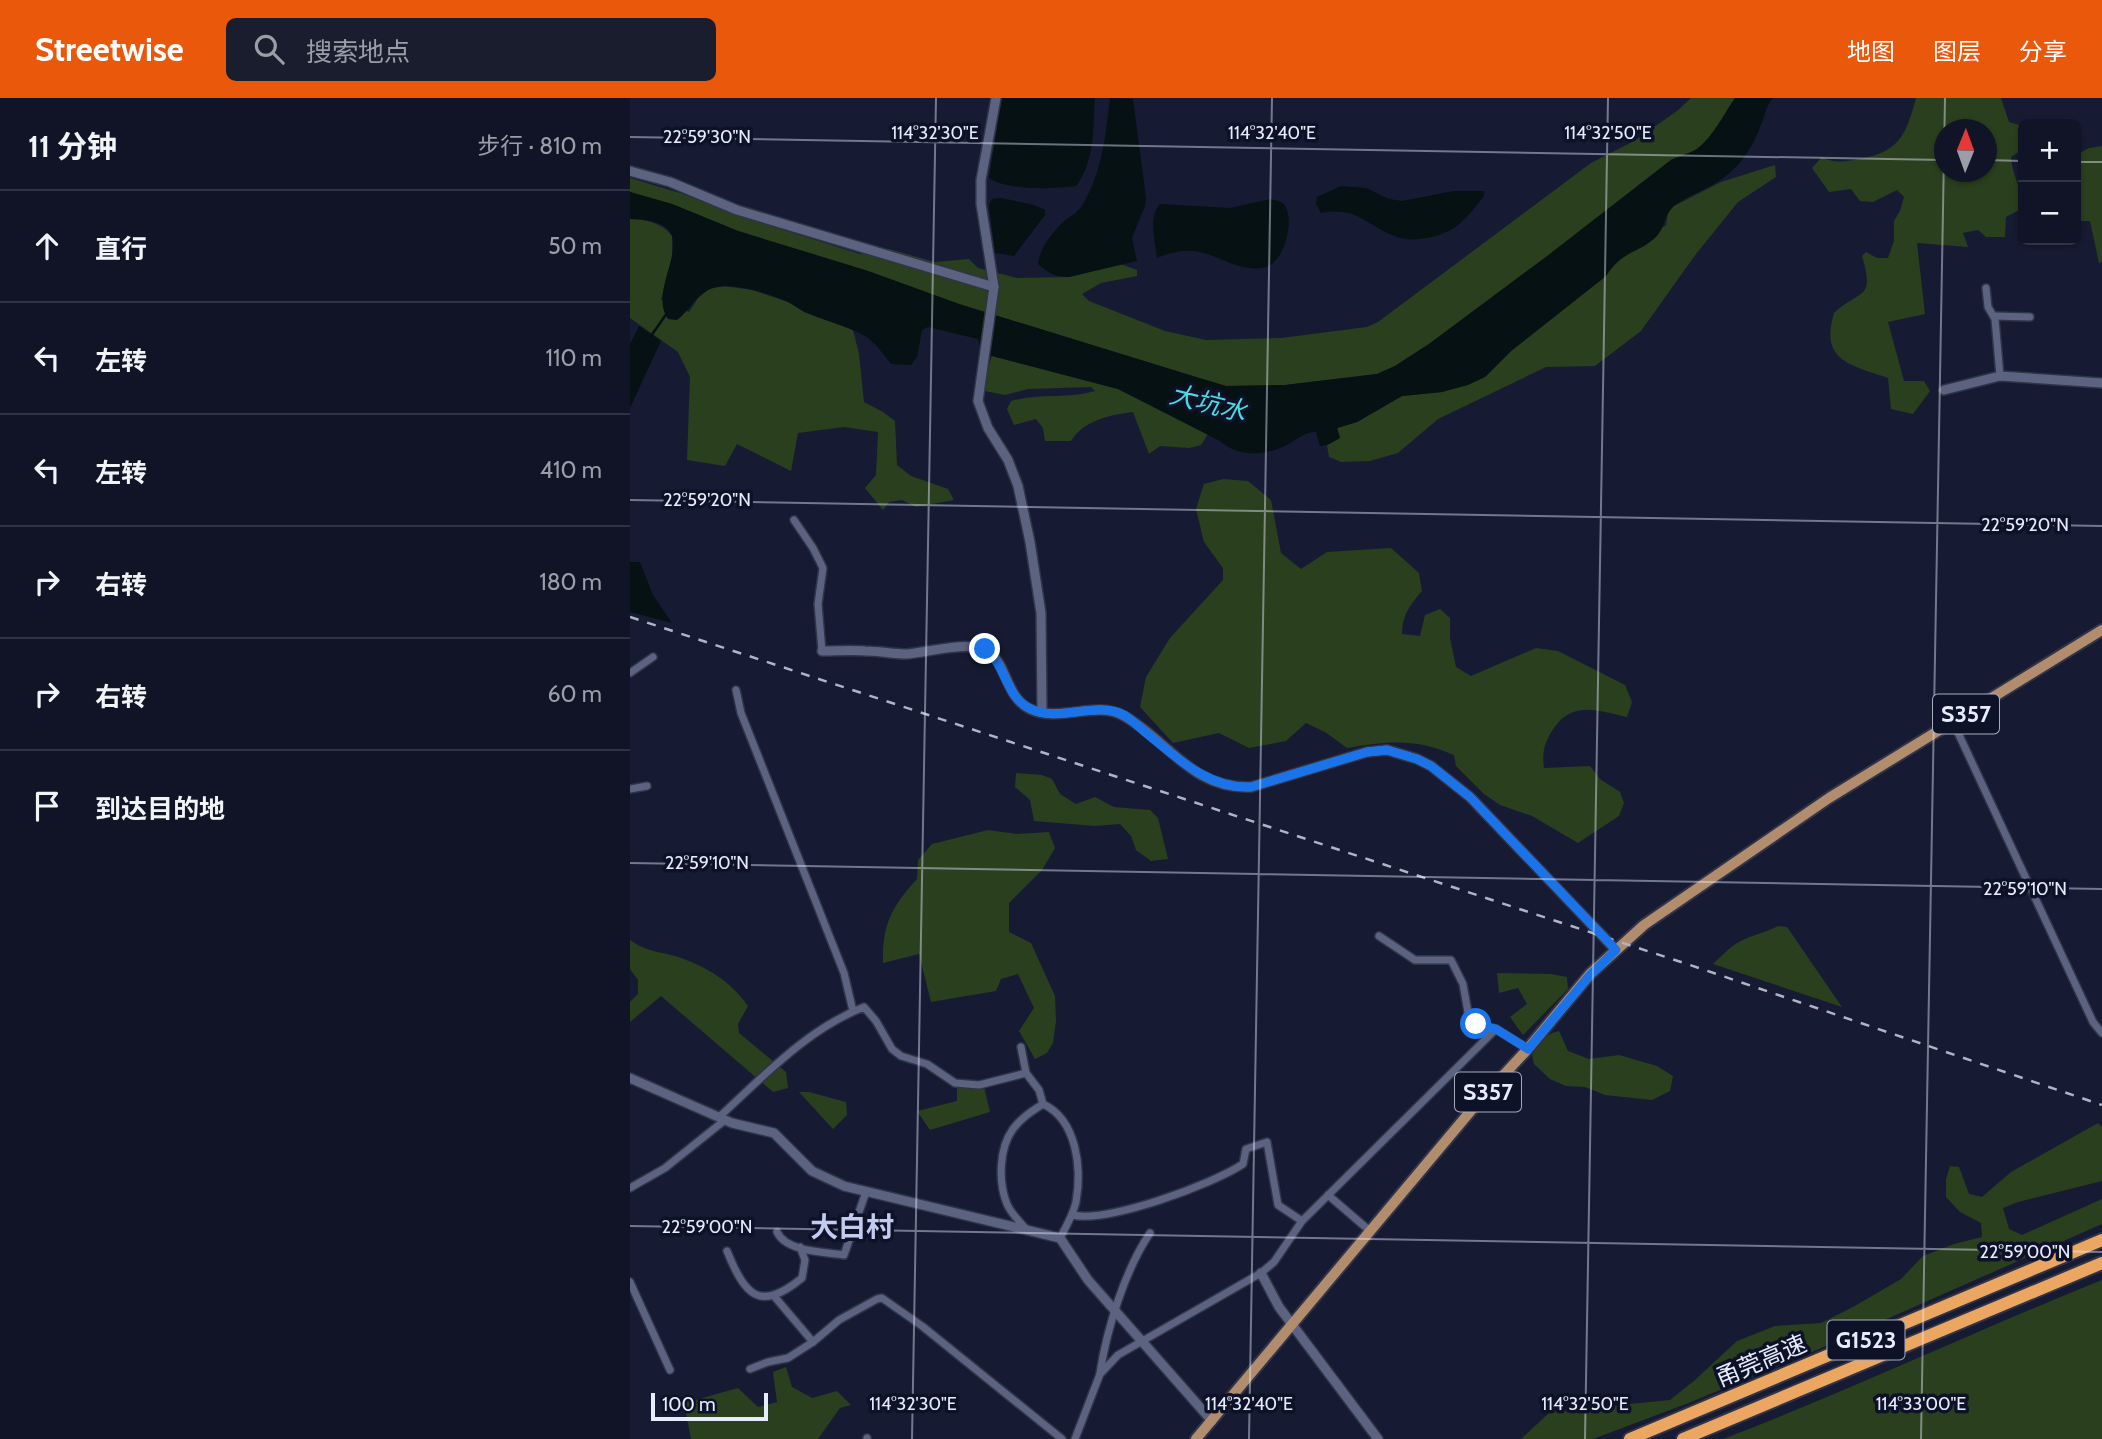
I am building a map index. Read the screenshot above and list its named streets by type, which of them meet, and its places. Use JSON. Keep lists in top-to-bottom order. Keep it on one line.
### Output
{"streets":{"highway":["G1523","甬莞高速"],"main road":["S357"]},"districts":["大白村"],"water":["大坑水"],"scale_bar":"100 m","north":"top","page":{"header":"Streetwise","search":"搜索地点","nav":["地图","图层","分享"],"heading":["11 分钟","步行 · 810 m"],"map_buttons":["+","−"],"list":[["直行","50 m"],["左转","110 m"],["左转","410 m"],["右转","180 m"],["右转","60 m"],"到达目的地"],"scale":"100 m"},"coordinates":["114°32'30\"E","114°32'40\"E","114°32'50\"E","22°59'30\"N","22°59'20\"N","22°59'10\"N","22°59'00\"N","114°33'00\"E"]}
